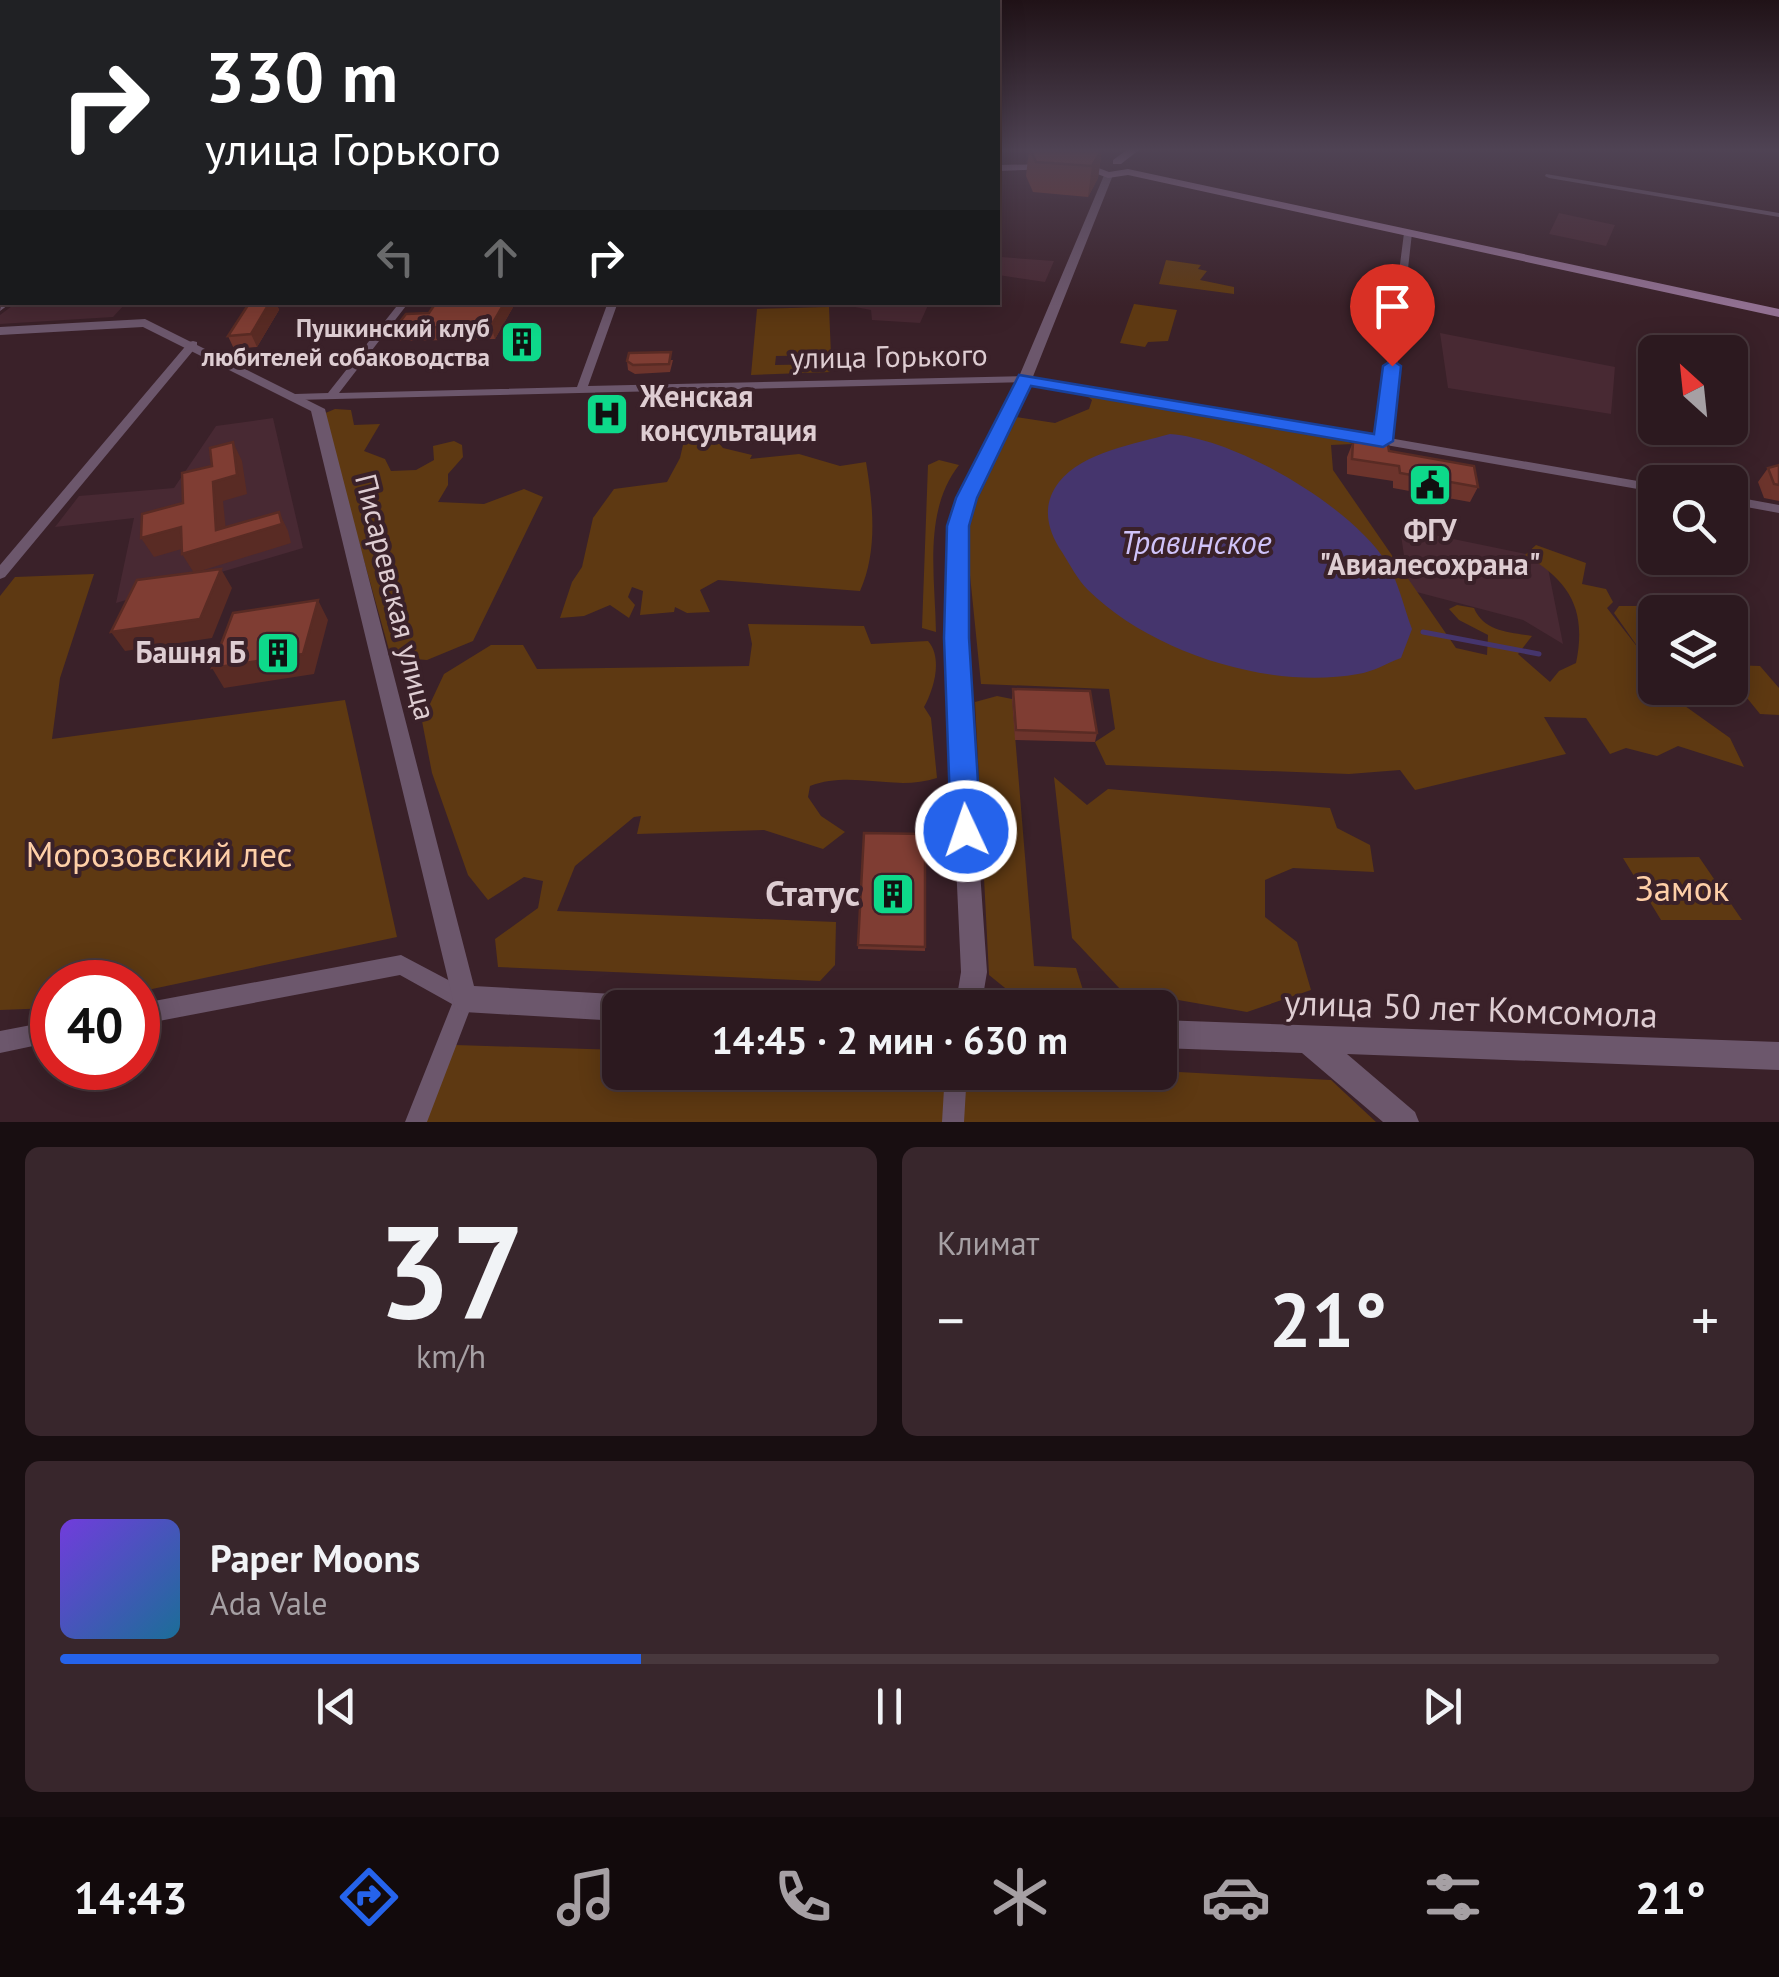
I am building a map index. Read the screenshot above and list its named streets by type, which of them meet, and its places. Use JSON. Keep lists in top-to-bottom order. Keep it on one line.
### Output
{"streets":{"street":["улица Горького","Писаревская улица","улица 50 лет Комсомола"]},"crossings":[["улица Горького","Писаревская улица"]],"water":["Травинское"],"parks":["Морозовский лес","Замок"],"places":{"building":["Пушкинский клуб любителей собаководства","Башня Б","Статус"],"hospital":["Женская консультация"],"public building":["ФГУ \"Авиалесохрана\""]},"north":"top left","page":{"turn":["330 m","улица Горького"],"limit":"40","trip":"14:45 · 2 мин · 630 m","tile":[["37","km/h"],"Климат"],"heat":["−","21°","+"],"song":["Paper Moons","Ada Vale"],"tabs":["14:43","21°"]}}
